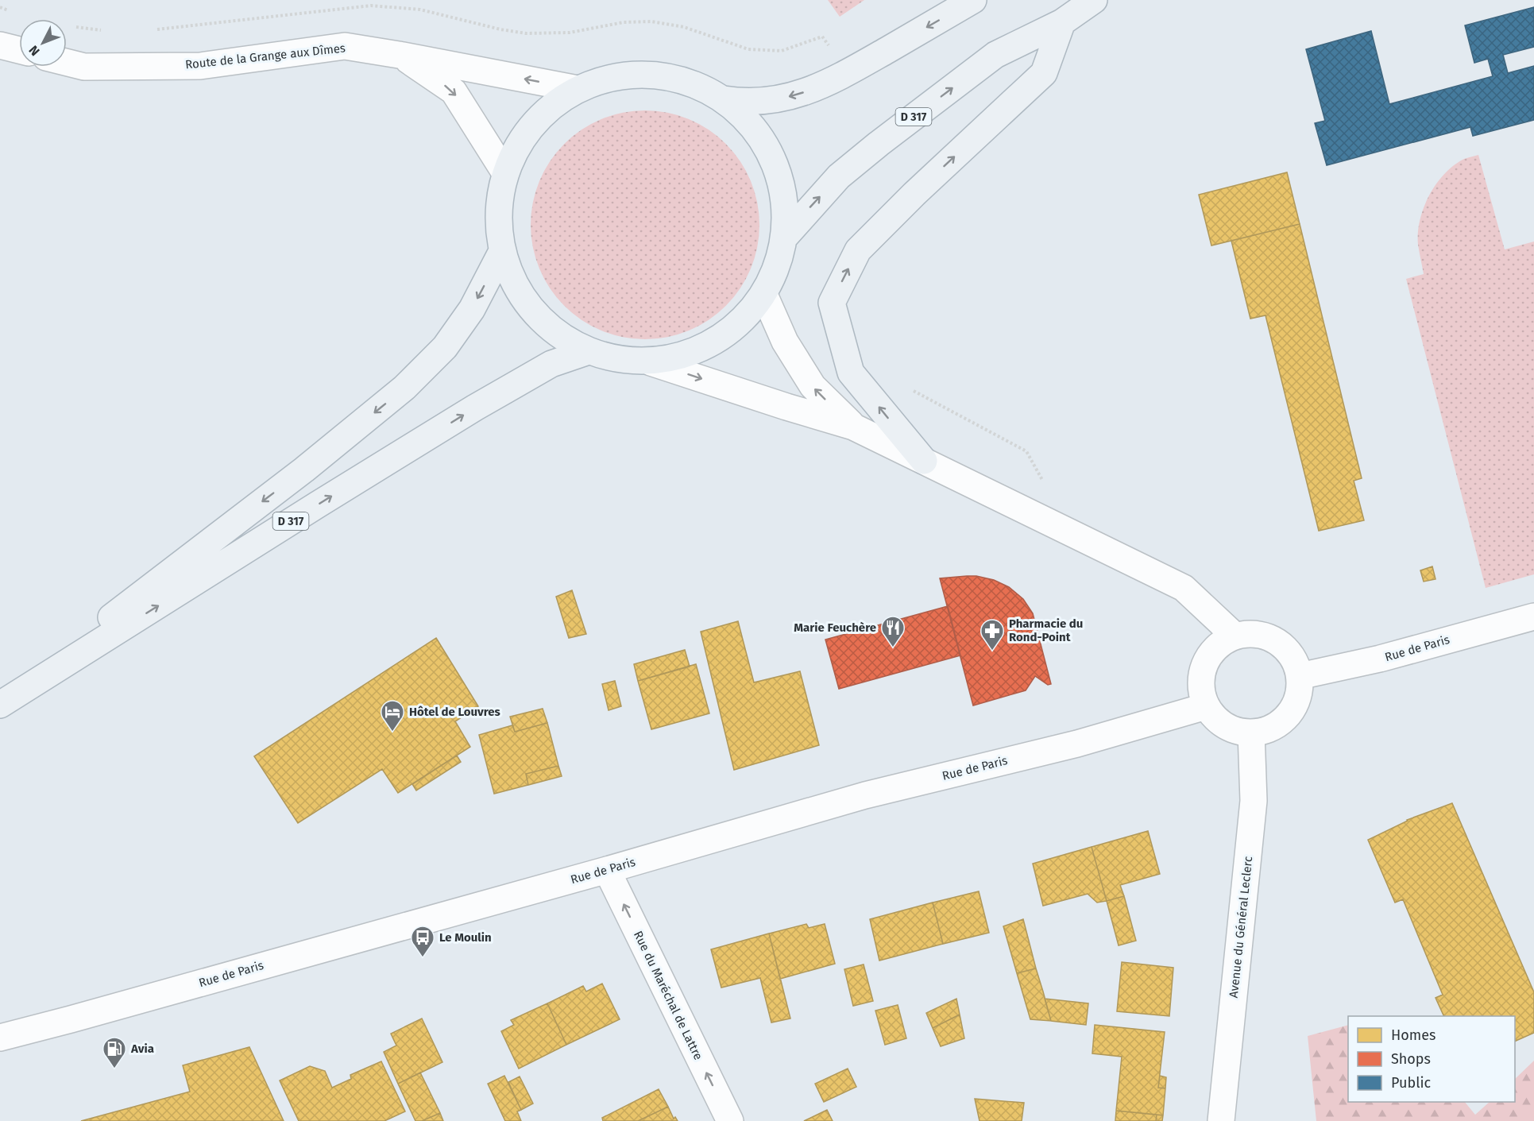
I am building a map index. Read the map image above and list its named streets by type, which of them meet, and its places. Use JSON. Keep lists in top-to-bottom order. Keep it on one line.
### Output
{"streets":{"main road":["D 317"],"street":["Route de la Grange aux Dîmes","Rue de Paris","Avenue du Général Leclerc","Rue du Maréchal de Lattre"]},"crossings":[["Rue de Paris","Avenue du Général Leclerc"],["Rue de Paris","Rue du Maréchal de Lattre"]],"one_way":["Rue du Maréchal de Lattre"],"places":{"restaurant":["Marie Feuchère"],"pharmacy":["Pharmacie du Rond-Point"],"hotel":["Hôtel de Louvres"],"bus stop":["Le Moulin"],"fuel station":["Avia"]},"legend":["Homes","Shops","Public"],"north":"bottom left"}
